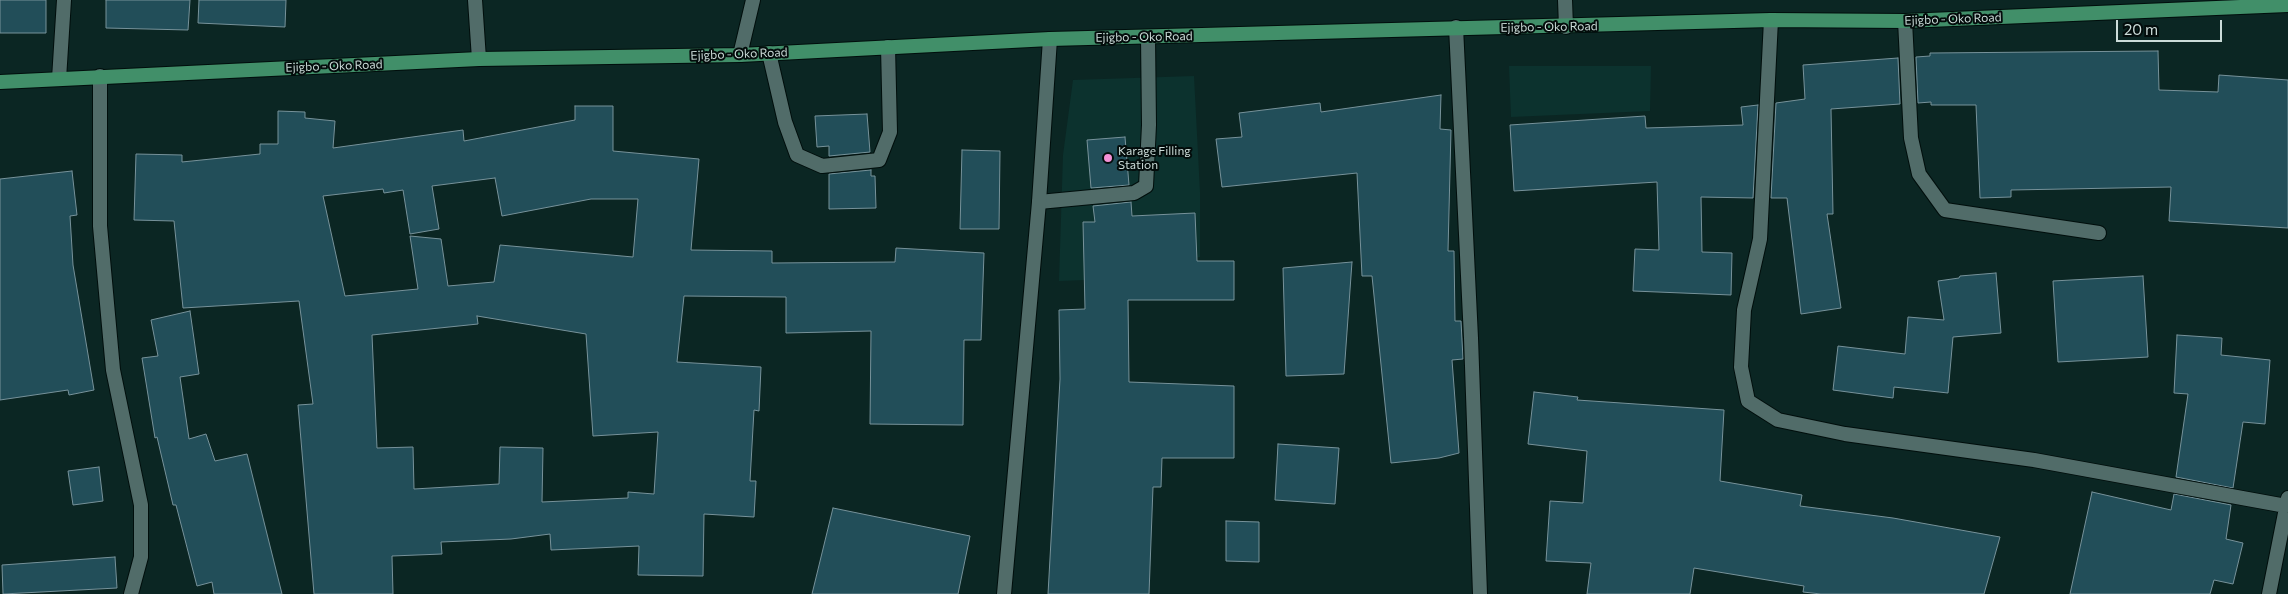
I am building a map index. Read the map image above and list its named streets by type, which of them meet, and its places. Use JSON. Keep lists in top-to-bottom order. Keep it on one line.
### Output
{"streets":{"main road":["Ejigbo - Oko Road"]},"places":["Karage Filling Station"],"scale_bar":"20 m"}
